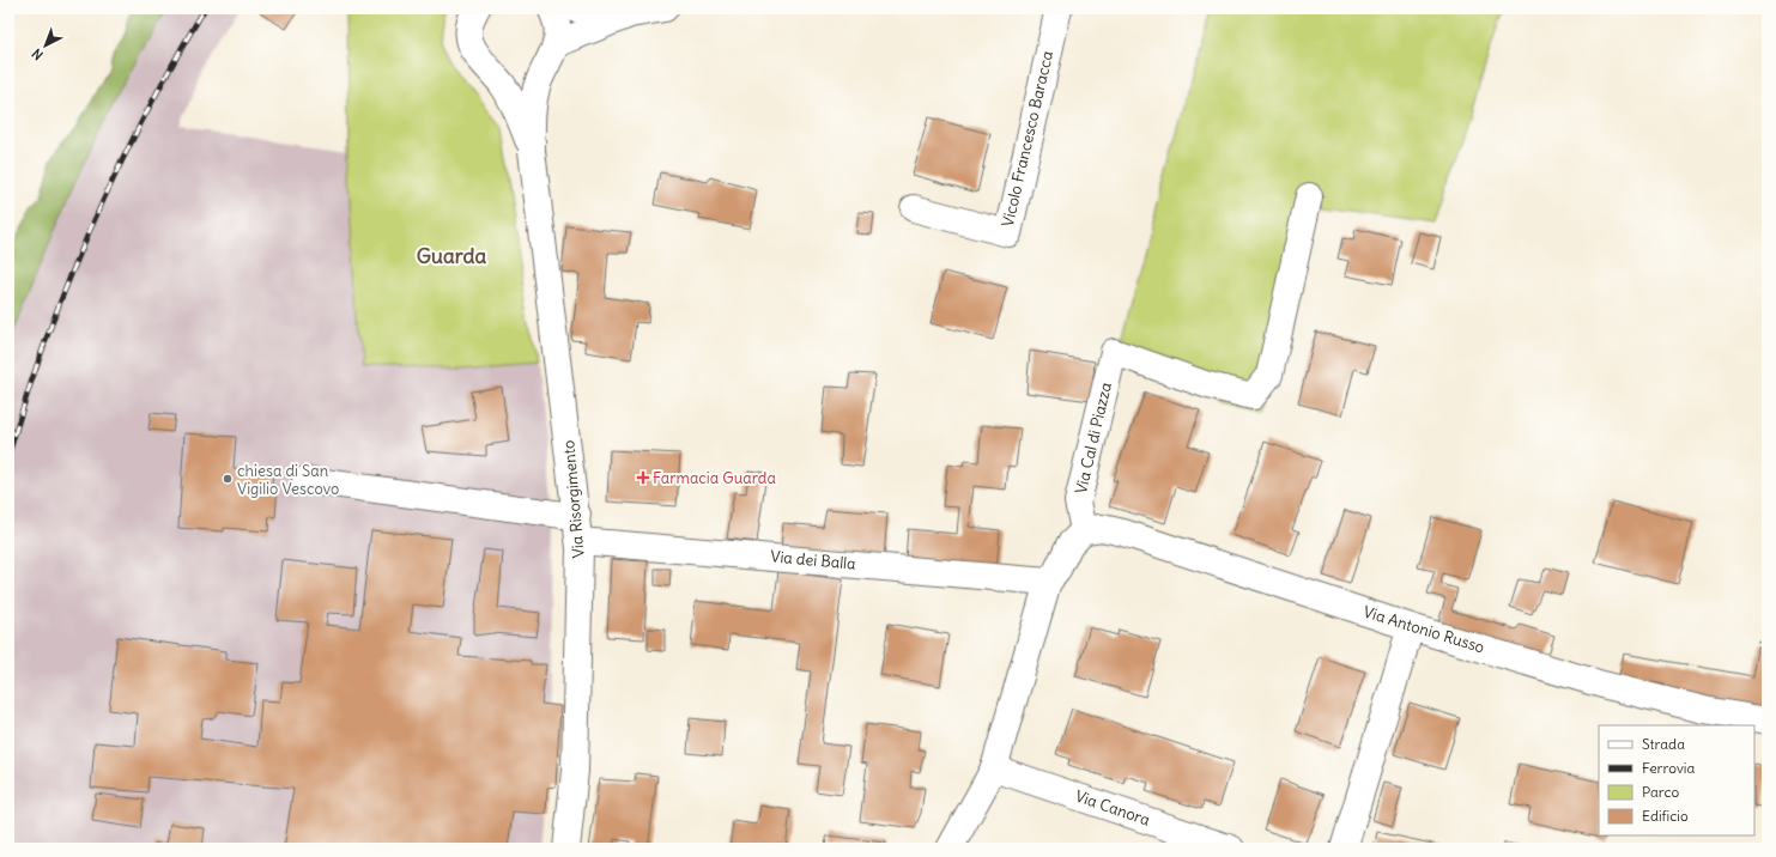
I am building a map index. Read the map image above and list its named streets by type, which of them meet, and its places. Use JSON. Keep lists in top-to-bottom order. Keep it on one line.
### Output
{"streets":{"street":["Vicolo Francesco Baracca","Via Cal di Piazza","Via Risorgimento","Via dei Balla","Via Antonio Russo","Via Canora"]},"crossings":[["Via Cal di Piazza","Via Antonio Russo"],["Via Risorgimento","Via dei Balla"]],"districts":["Guarda"],"places":{"health":["Farmacia Guarda"],"other":["chiesa di San Vigilio Vescovo"]},"legend":["Strada","Ferrovia","Parco","Edificio"],"north":"bottom left"}
